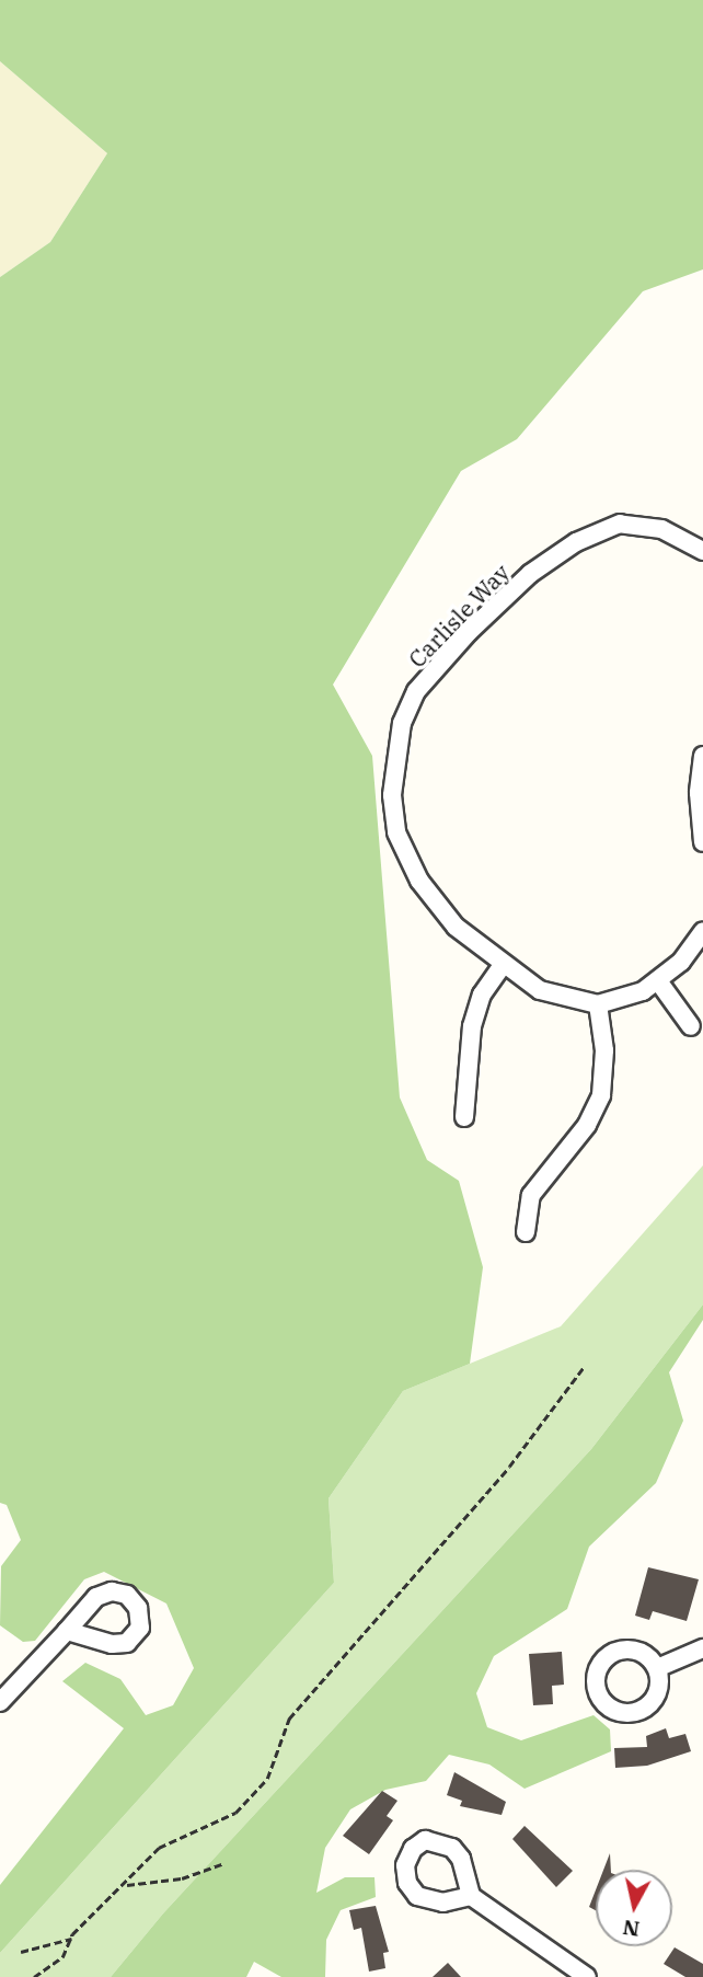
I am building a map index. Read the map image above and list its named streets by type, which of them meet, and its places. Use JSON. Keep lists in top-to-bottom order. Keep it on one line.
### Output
{"streets":{"street":["Carlisle Way"]},"north":"bottom"}
